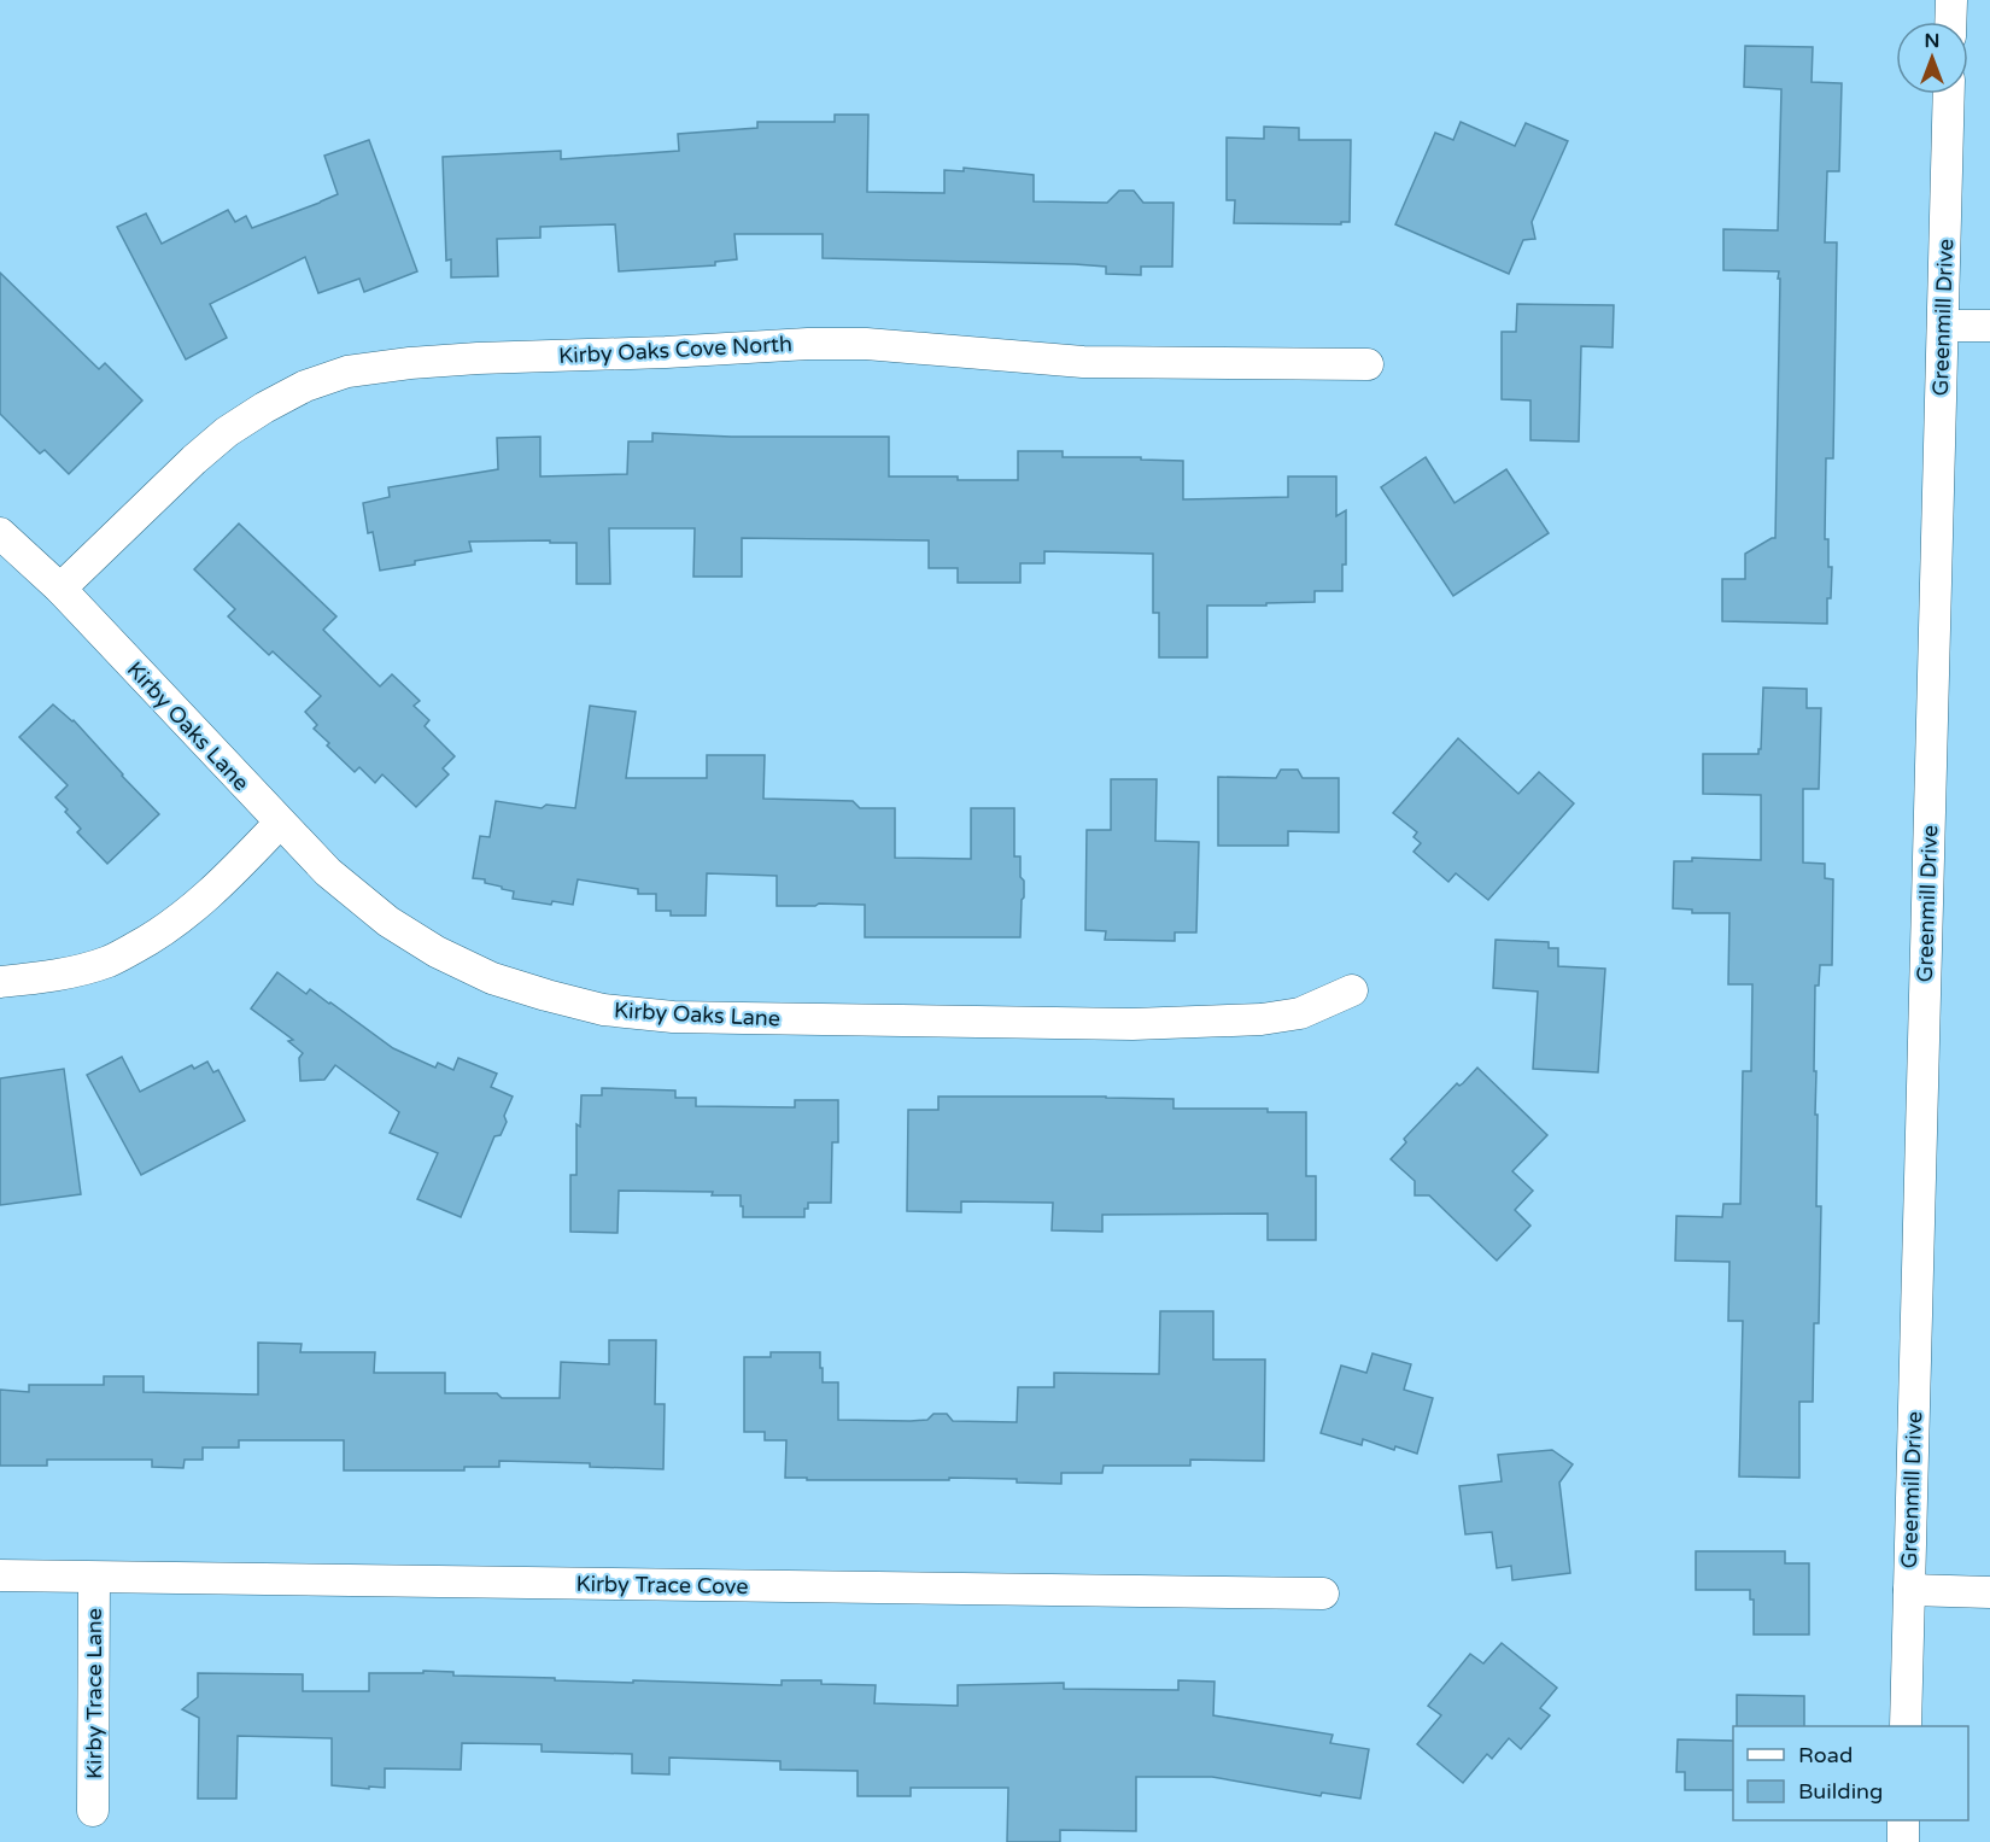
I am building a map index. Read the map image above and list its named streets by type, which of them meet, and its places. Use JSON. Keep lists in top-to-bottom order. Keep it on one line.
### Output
{"streets":{"street":["Greenmill Drive","Kirby Oaks Cove North","Kirby Oaks Lane","Kirby Trace Cove","Kirby Trace Lane"]},"crossings":[["Kirby Oaks Cove North","Kirby Oaks Lane"],["Kirby Trace Cove","Kirby Trace Lane"]],"legend":["Road","Building"],"north":"top"}
